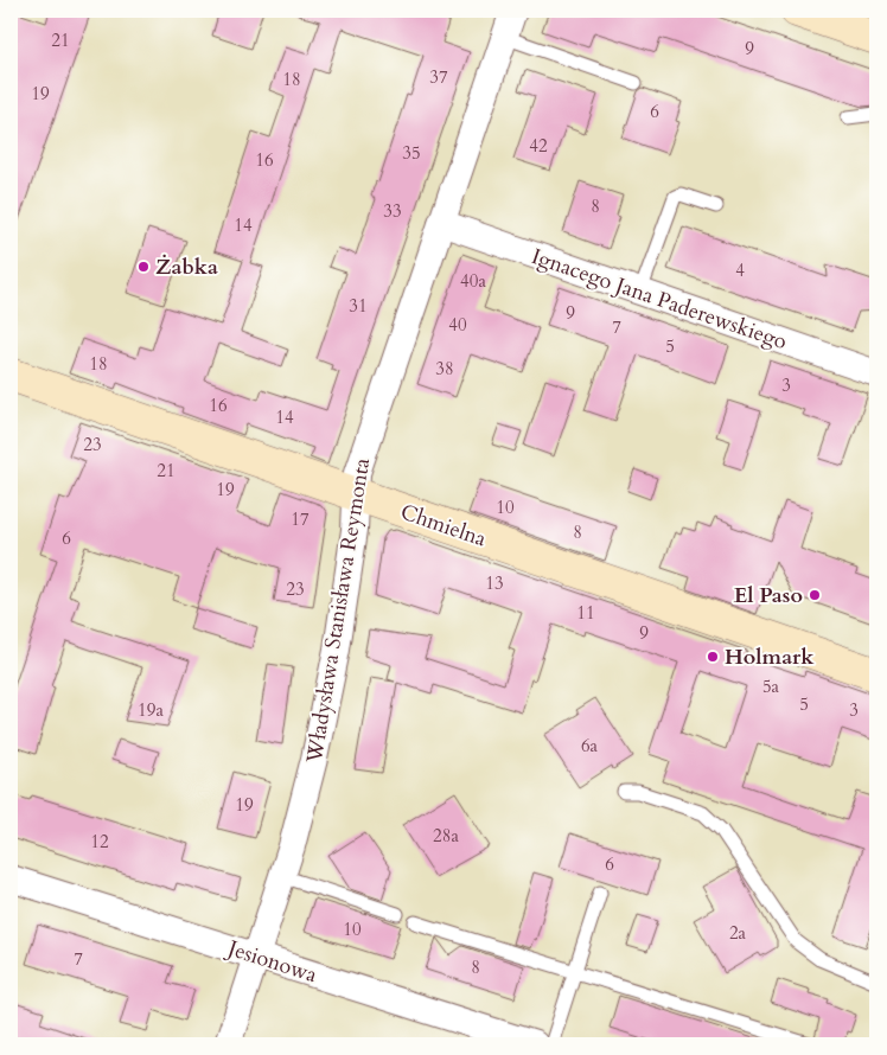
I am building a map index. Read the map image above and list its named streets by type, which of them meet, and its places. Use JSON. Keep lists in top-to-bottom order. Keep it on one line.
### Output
{"streets":{"street":["Ignacego Jana Paderewskiego","Chmielna","Władysława Stanisława Reymonta","Jesionowa"]},"crossings":[["Ignacego Jana Paderewskiego","Władysława Stanisława Reymonta"],["Chmielna","Władysława Stanisława Reymonta"],["Władysława Stanisława Reymonta","Jesionowa"]],"places":["Żabka","El Paso","Holmark"],"house_numbers":["21","9","37","18","19","6","42","35","16","8","33","14","4","40a","31","9","40","7","5","18","38","3","16","14","23","21","19","10","17","8","6","13","23","11","9","5a","5","19a","3","6a","19","28a","12","6","10","2a","7","8"]}
